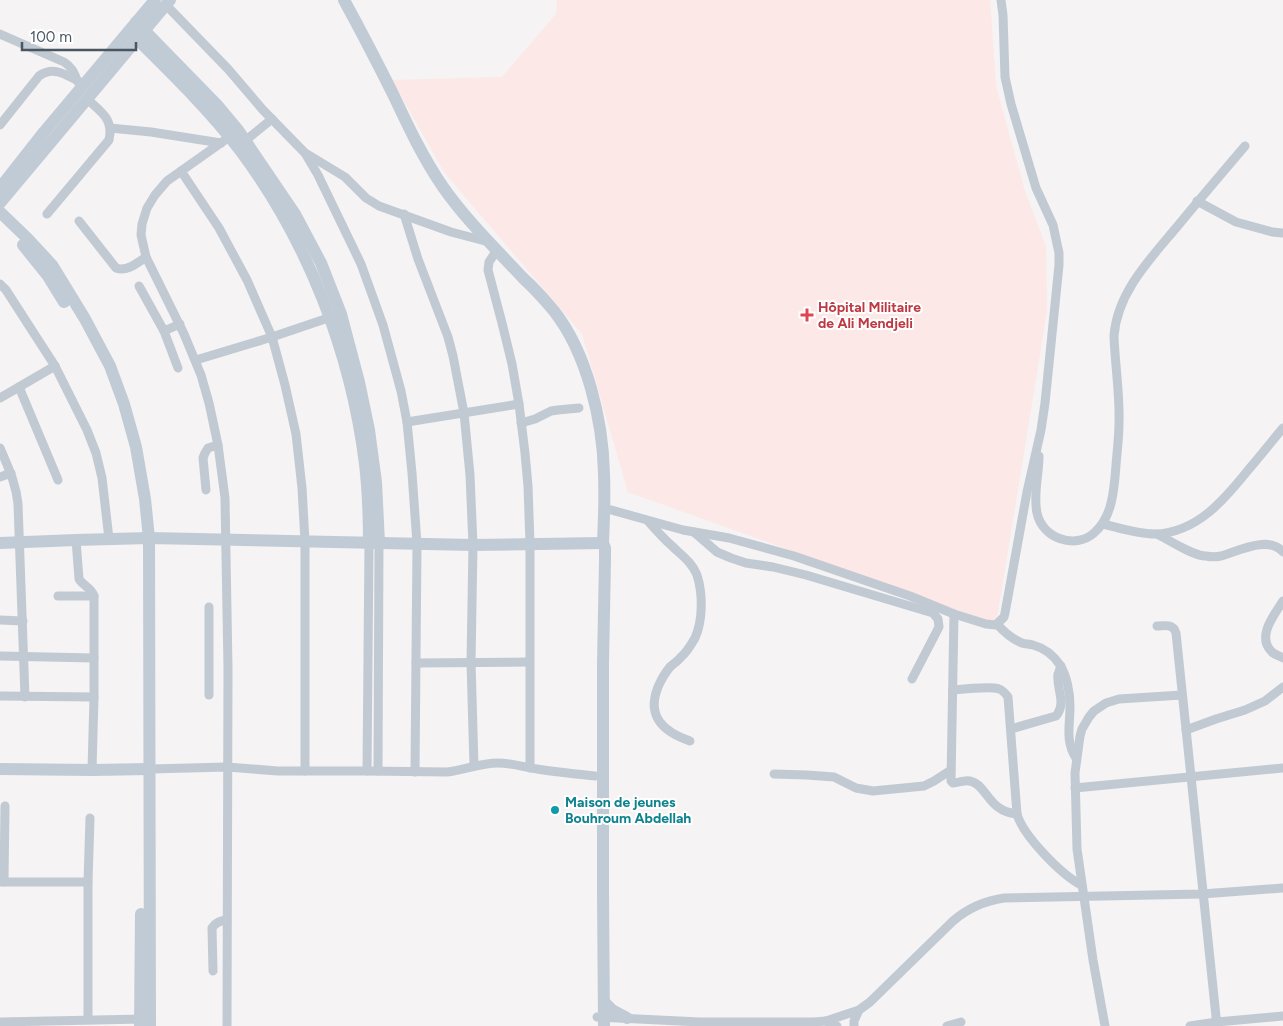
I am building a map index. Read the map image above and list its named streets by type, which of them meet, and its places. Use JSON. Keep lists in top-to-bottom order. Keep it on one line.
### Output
{"places":{"health":["Hôpital Militaire de Ali Mendjeli"],"other":["Maison de jeunes Bouhroum Abdellah"]},"scale_bar":"100 m"}
